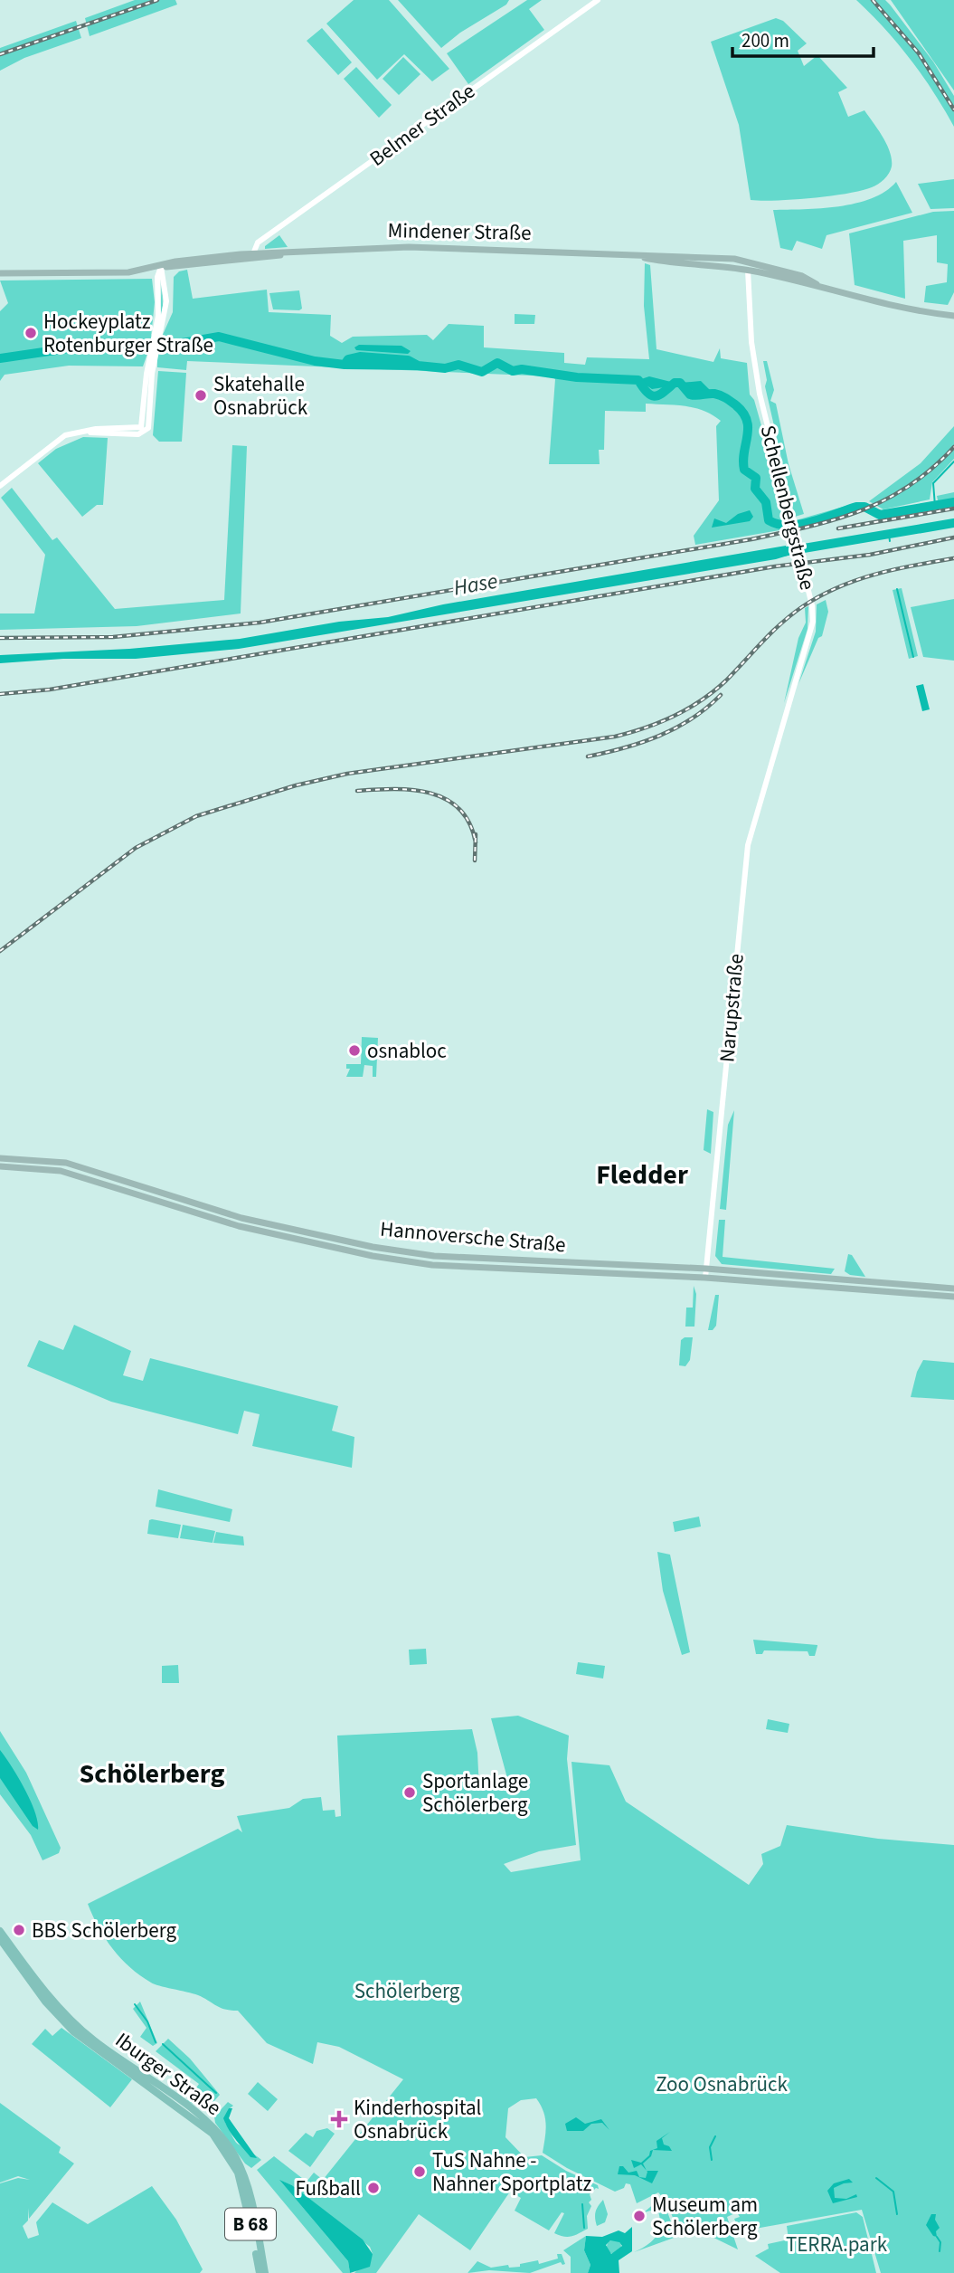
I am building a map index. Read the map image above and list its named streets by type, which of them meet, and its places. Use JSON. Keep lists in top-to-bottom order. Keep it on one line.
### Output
{"streets":{"main road":["Mindener Straße","Hannoversche Straße","Iburger Straße","B 68"],"street":["Belmer Straße","Schellenbergstraße","Narupstraße"]},"crossings":[["Belmer Straße","Mindener Straße"],["Mindener Straße","Schellenbergstraße"],["Schellenbergstraße","Narupstraße"],["Narupstraße","Hannoversche Straße"]],"districts":["Fledder","Schölerberg"],"water":["Hase"],"parks":["Schölerberg","Zoo Osnabrück","TERRA.park"],"places":{"other":["Hockeyplatz Rotenburger Straße","Skatehalle Osnabrück","osnabloc","Sportanlage Schölerberg","BBS Schölerberg","TuS Nahne - Nahner Sportplatz","Fußball","Museum am Schölerberg"],"health":["Kinderhospital Osnabrück"]},"scale_bar":"200 m"}
